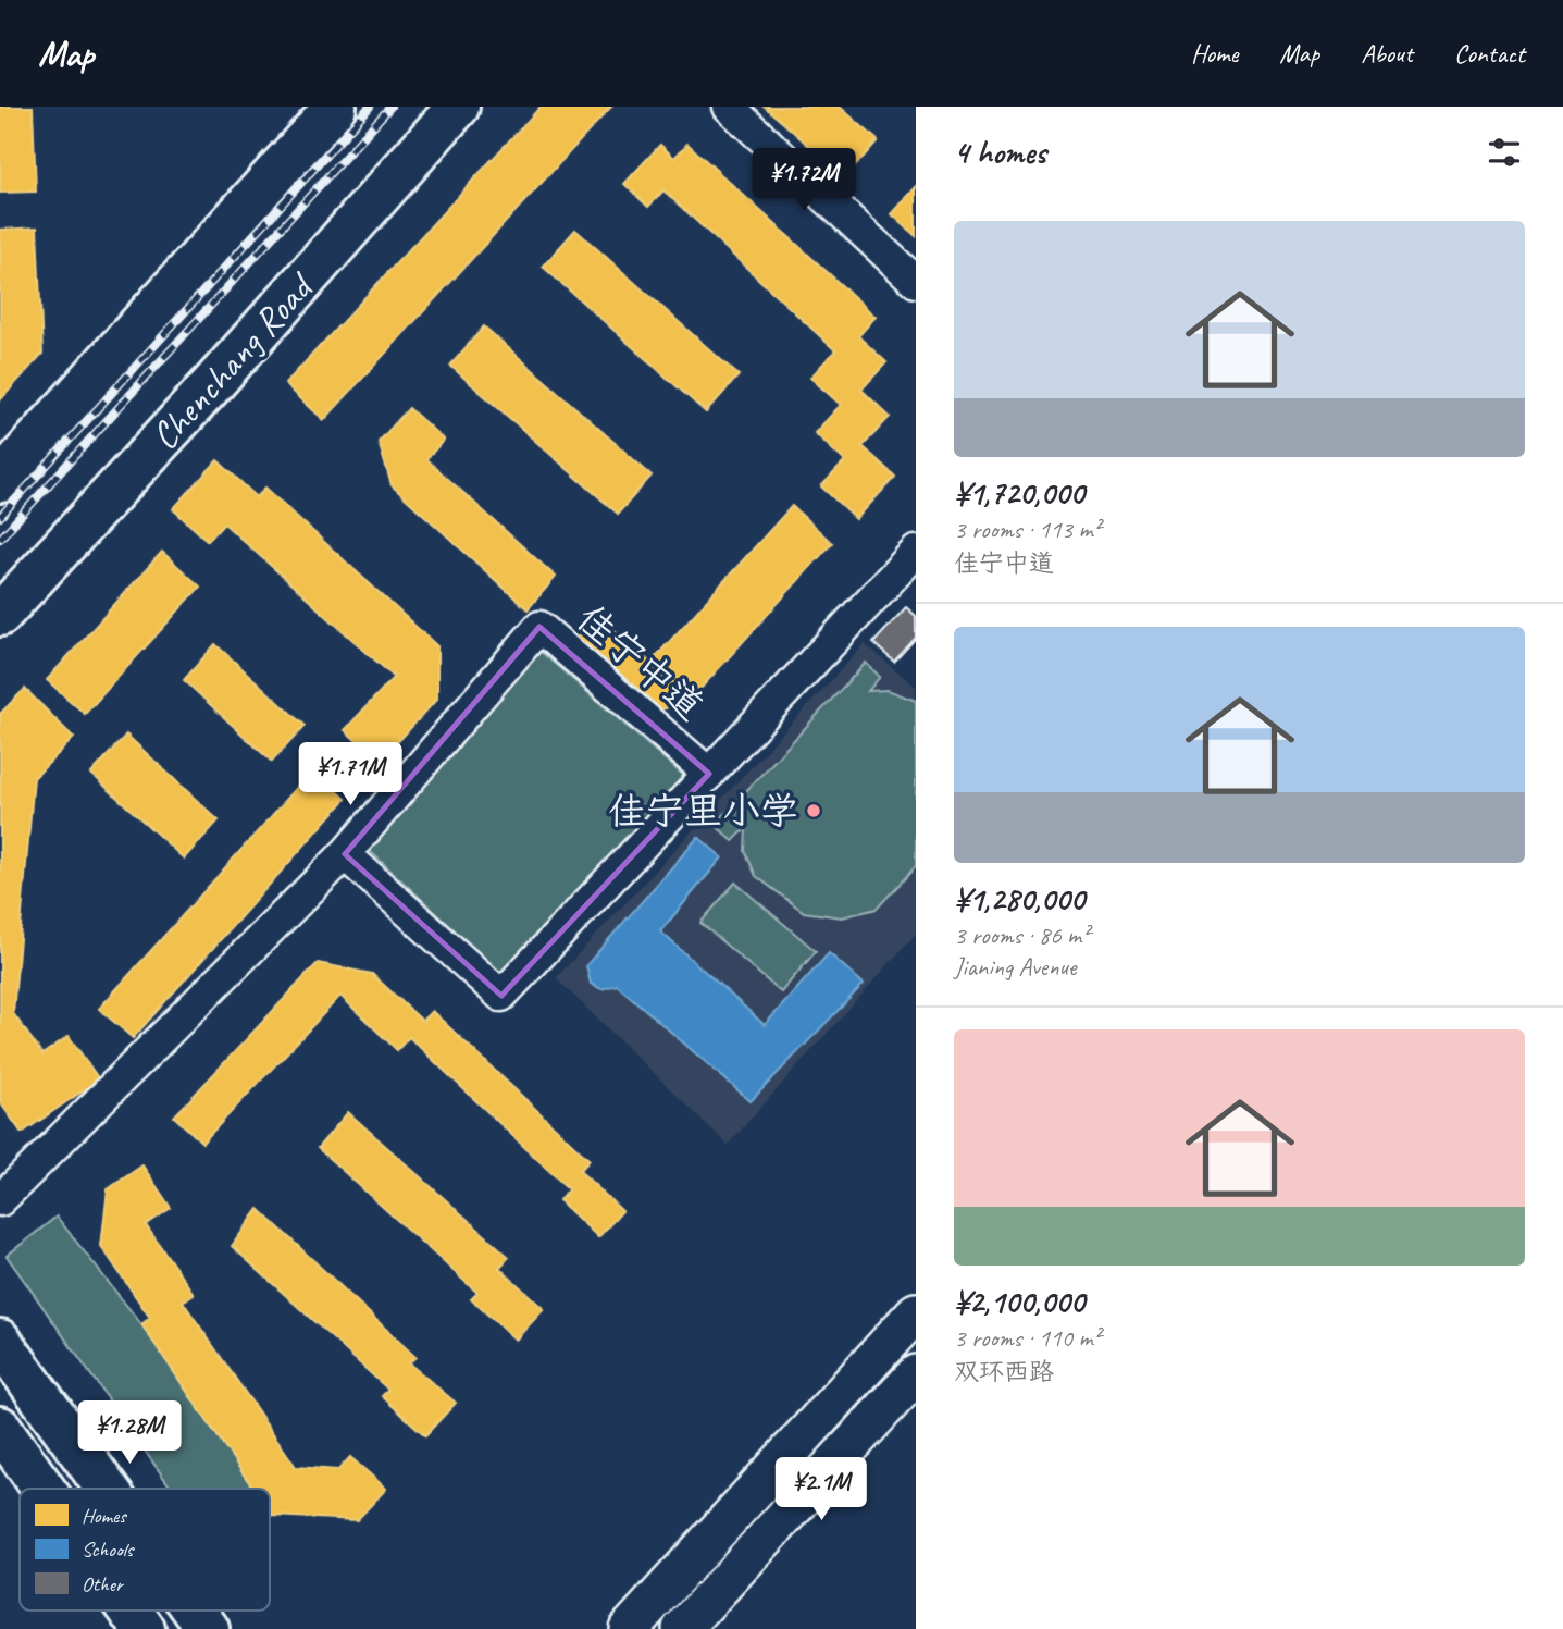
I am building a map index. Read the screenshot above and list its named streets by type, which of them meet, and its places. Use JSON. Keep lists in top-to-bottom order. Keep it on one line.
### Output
{"streets":{"main road":["Chenchang Road"],"street":["佳宁中道"]},"places":["佳宁里小学"],"legend":["Homes","Schools","Other"],"page":{"header":"Map","nav":["Home","Map","About","Contact"],"heading":"4 homes","price":["¥1.72M","¥1.71M","¥1.28M","¥2.1M"],"list":[{"name":"¥1,720,000","note":"3 rooms · 113 m² · 佳宁中道"},{"name":"¥1,280,000","note":"3 rooms · 86 m² · Jianing Avenue"},{"name":"¥2,100,000","note":"3 rooms · 110 m² · 双环西路"}]}}
